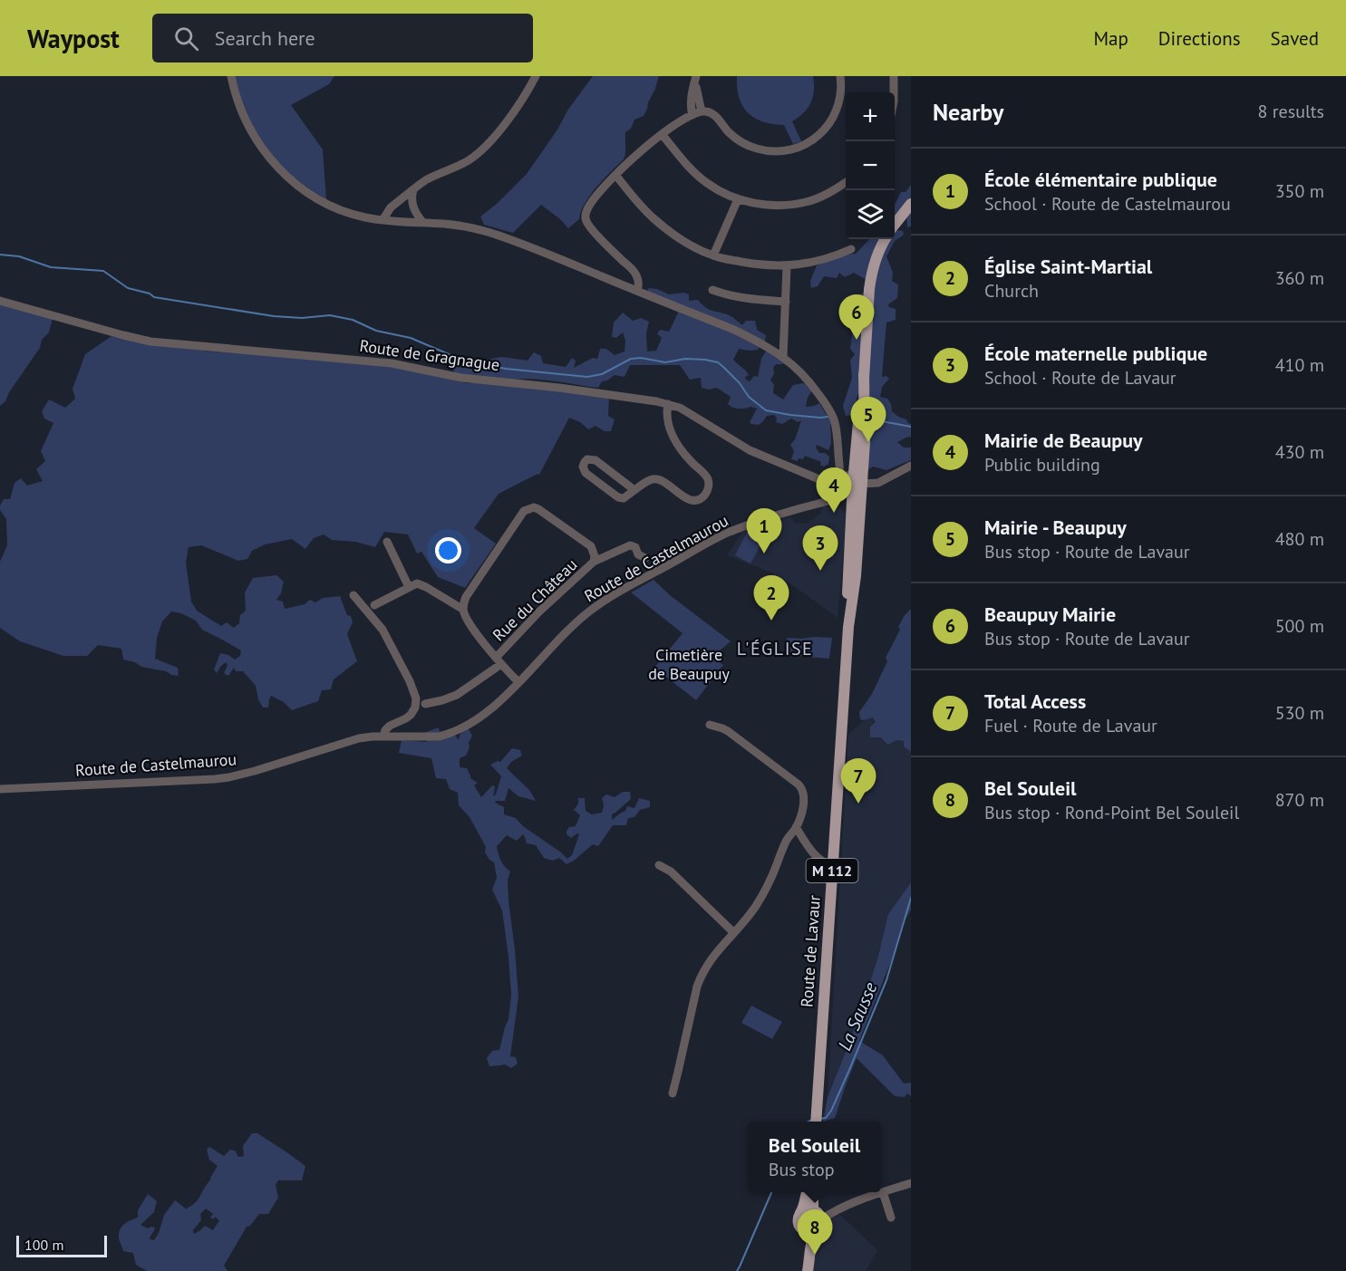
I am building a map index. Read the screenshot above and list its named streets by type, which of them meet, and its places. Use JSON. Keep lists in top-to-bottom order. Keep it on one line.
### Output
{"streets":{"main road":["M 112","Route de Lavaur"],"street":["Route de Gragnague","Route de Castelmaurou","Rue du Château"]},"crossings":[["Route de Gragnague","Route de Castelmaurou"],["Route de Gragnague","Route de Lavaur"],["Route de Castelmaurou","Rue du Château"]],"districts":["L'ÉGLISE"],"water":["La Sausse"],"parks":["Cimetière de Beaupuy"],"scale_bar":"100 m","page":{"header":"Waypost","search":"Search here","nav":["Map","Directions","Saved"],"heading":["Nearby","8 results"],"map_buttons":["+","−"],"list":[{"mark":"1","name":"École élémentaire publique","note":"School · Route de Castelmaurou","value":"350 m"},{"mark":"2","name":"Église Saint-Martial","note":"Church","value":"360 m"},{"mark":"3","name":"École maternelle publique","note":"School · Route de Lavaur","value":"410 m"},{"mark":"4","name":"Mairie de Beaupuy","note":"Public building","value":"430 m"},{"mark":"5","name":"Mairie - Beaupuy","note":"Bus stop · Route de Lavaur","value":"480 m"},{"mark":"6","name":"Beaupuy Mairie","note":"Bus stop · Route de Lavaur","value":"500 m"},{"mark":"7","name":"Total Access","note":"Fuel · Route de Lavaur","value":"530 m"},{"mark":"8","name":"Bel Souleil","note":"Bus stop · Rond-Point Bel Souleil","value":"870 m"}],"pins":["6","5","4","1","3","2","7","8"],"popup":["Bel Souleil","Bus stop"],"scale":"100 m"}}
